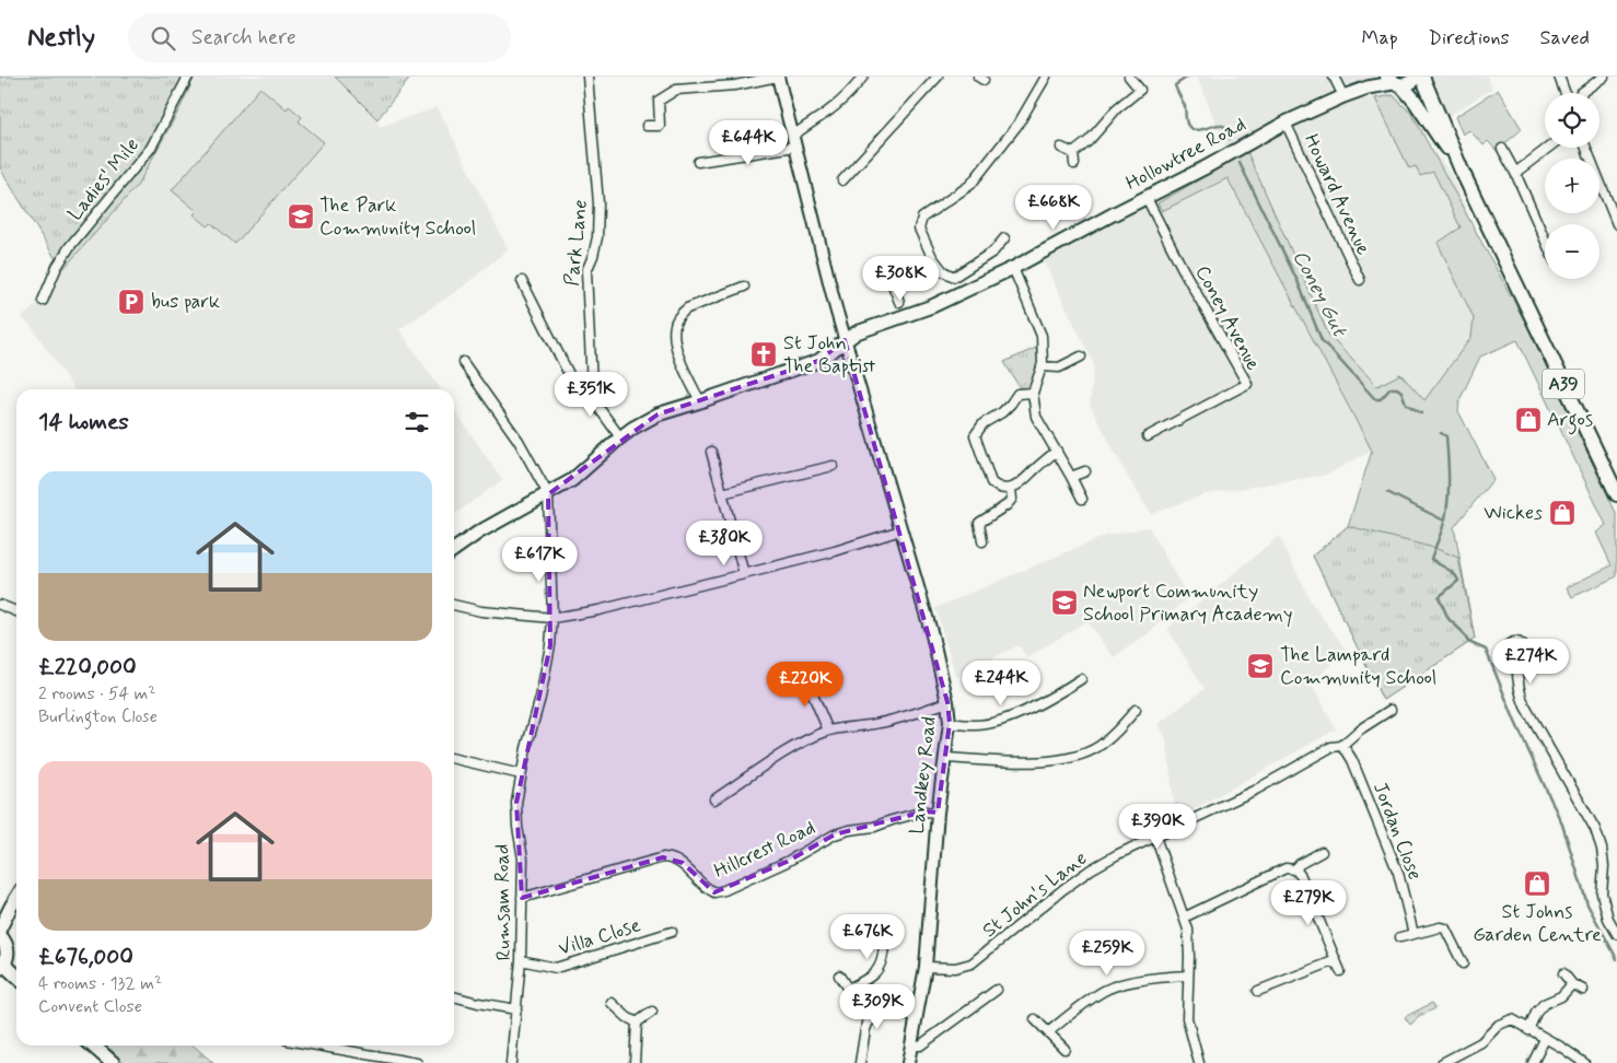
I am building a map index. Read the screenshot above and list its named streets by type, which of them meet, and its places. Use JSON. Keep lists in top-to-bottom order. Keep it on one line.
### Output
{"streets":{"main road":["Hollowtree Road","A39"],"street":["Ladies' Mile","Howard Avenue","Park Lane","Coney Avenue","Landkey Road","Jordan Close","Hillcrest Road","St John's Lane","Rumsam Road","Villa Close"]},"crossings":[["Hollowtree Road","Howard Avenue"],["Hollowtree Road","Park Lane"],["Hollowtree Road","Coney Avenue"],["Hollowtree Road","A39"],["Hollowtree Road","Landkey Road"],["Hollowtree Road","Rumsam Road"],["Landkey Road","Hillcrest Road"],["Landkey Road","St John's Lane"],["Jordan Close","St John's Lane"],["Hillcrest Road","Rumsam Road"],["Rumsam Road","Villa Close"]],"water":["Coney Gut"],"places":{"school or university":["The Park Community School","Newport Community School Primary Academy","The Lampard Community School"],"parking":["bus park"],"church":["St John The Baptist"],"shop":["Argos","Wickes","St Johns Garden Centre"]},"page":{"header":"Nestly","search":"Search here","nav":["Map","Directions","Saved"],"map_buttons":["+","−"],"price":["£644K","£668K","£308K","£351K","£380K","£617K","£274K","£244K","£220K","£390K","£279K","£676K","£259K","£309K"],"heading":"14 homes","list":[{"name":"£220,000","note":"2 rooms · 54 m² · Burlington Close"},{"name":"£676,000","note":"4 rooms · 132 m² · Convent Close"}]}}
